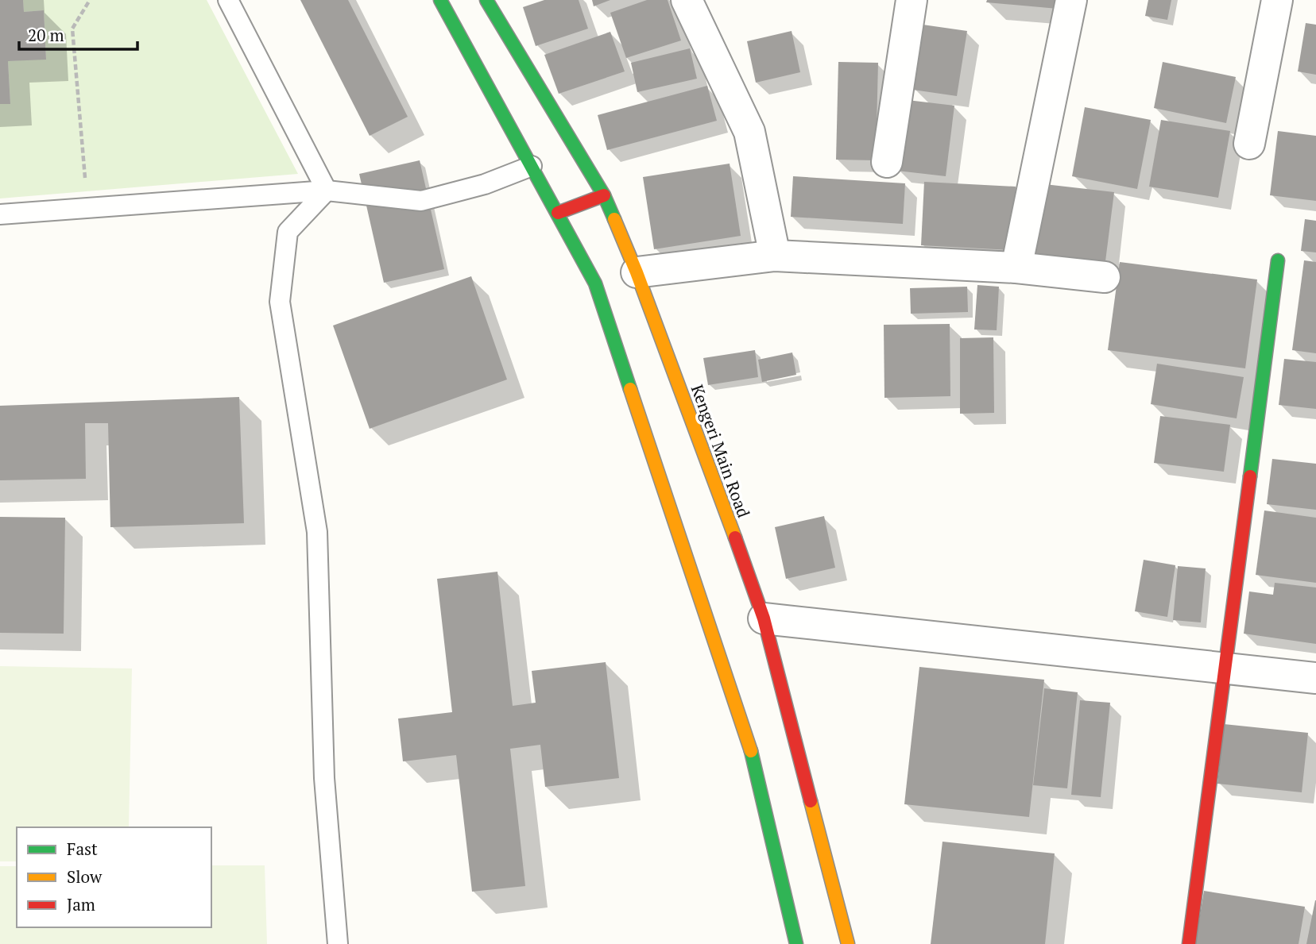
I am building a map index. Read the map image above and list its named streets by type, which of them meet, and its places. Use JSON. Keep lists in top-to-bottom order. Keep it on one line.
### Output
{"streets":{"main road":["Kengeri Main Road"]},"legend":["Fast","Slow","Jam"],"scale_bar":"20 m"}
